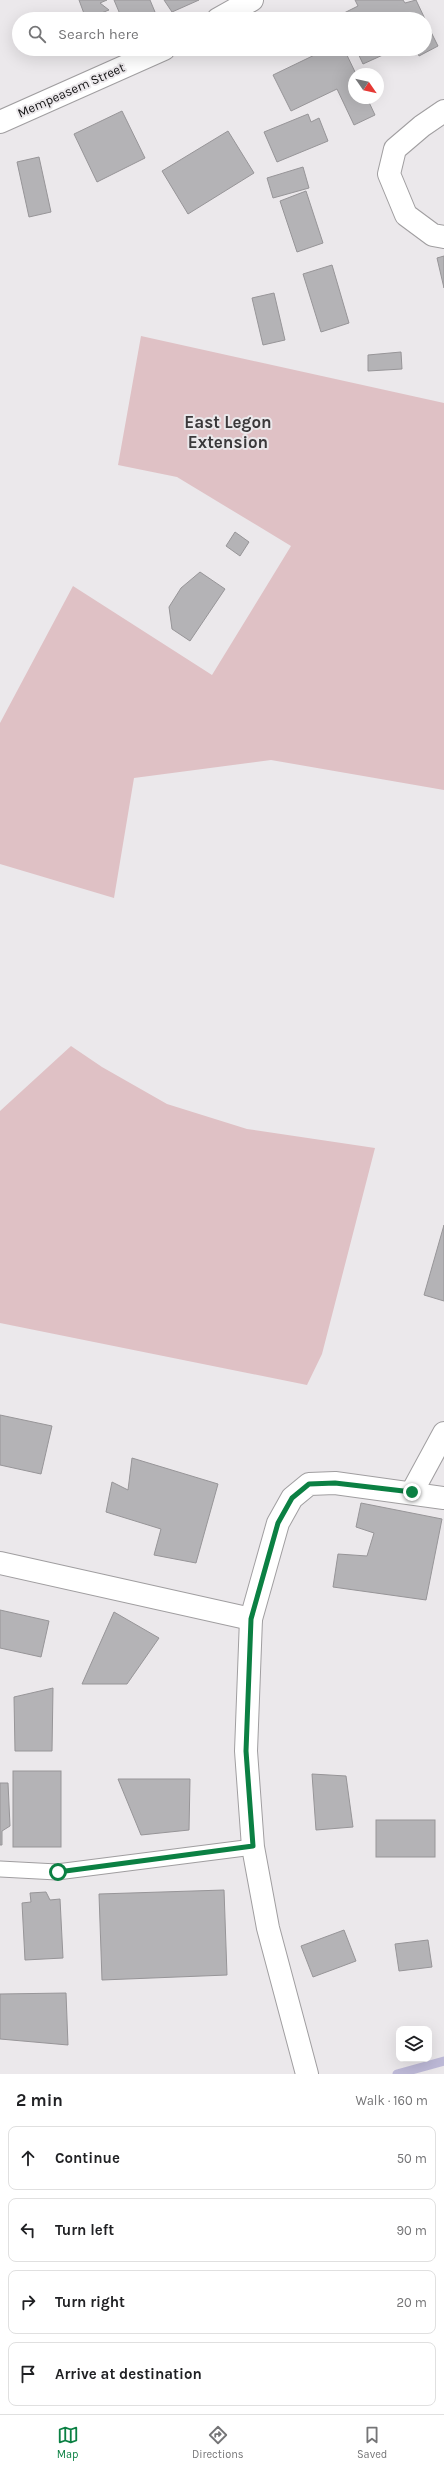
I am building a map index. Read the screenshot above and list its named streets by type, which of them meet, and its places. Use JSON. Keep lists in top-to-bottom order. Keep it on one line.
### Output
{"streets":{"street":["Mempeasem Street"]},"districts":["East Legon Extension"],"north":"bottom right","page":{"search":"Search here","heading":["2 min","Walk · 160 m"],"list":[["Continue","50 m"],["Turn left","90 m"],["Turn right","20 m"],"Arrive at destination"],"nav":["Map","Directions","Saved"]}}
